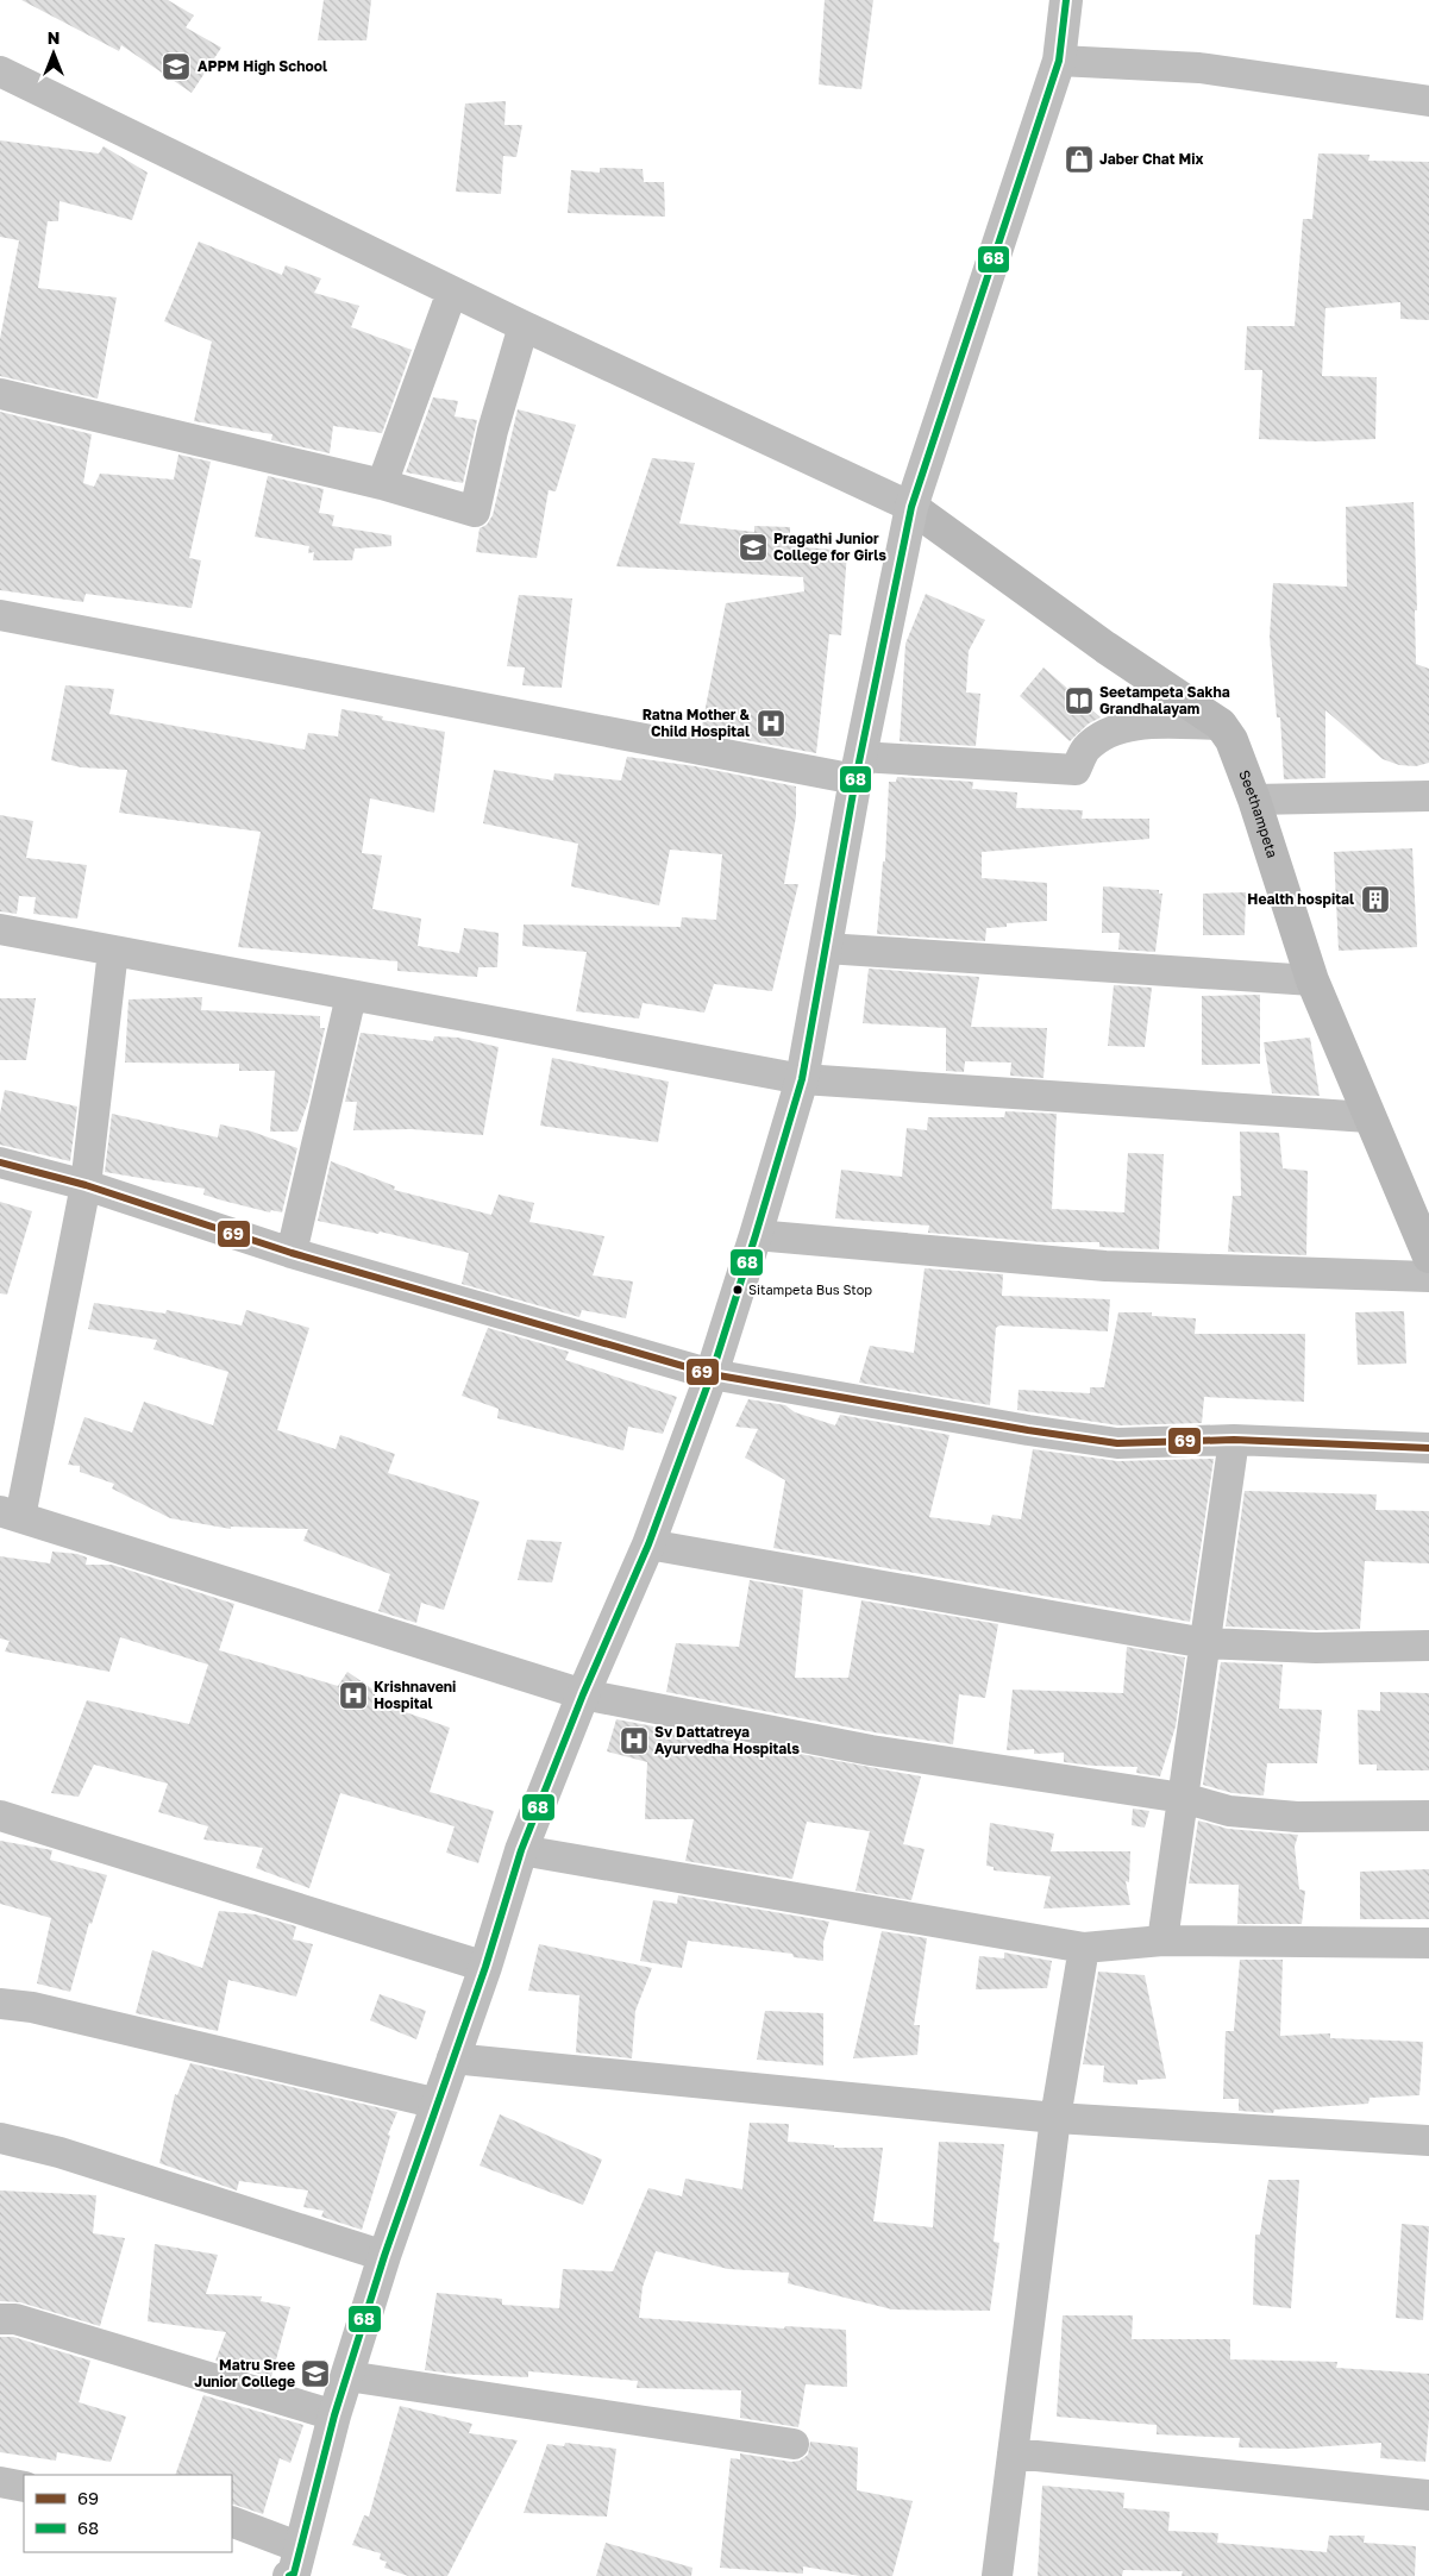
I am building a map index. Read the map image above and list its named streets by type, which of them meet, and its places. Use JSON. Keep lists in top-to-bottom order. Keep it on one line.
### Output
{"streets":{"street":["Seethampeta"]},"places":{"school or university":["APPM High School","Pragathi Junior College for Girls","Matru Sree Junior College"],"shop":["Jaber Chat Mix"],"library":["Seetampeta Sakha Grandhalayam"],"hospital":["Ratna Mother & Child Hospital","Krishnaveni Hospital","Sv Dattatreya Ayurvedha Hospitals"],"building":["Health hospital"],"other":["Sitampeta Bus Stop"]},"lines":["transit line 68","transit line 69"],"legend":["69","68"],"north":"top"}
